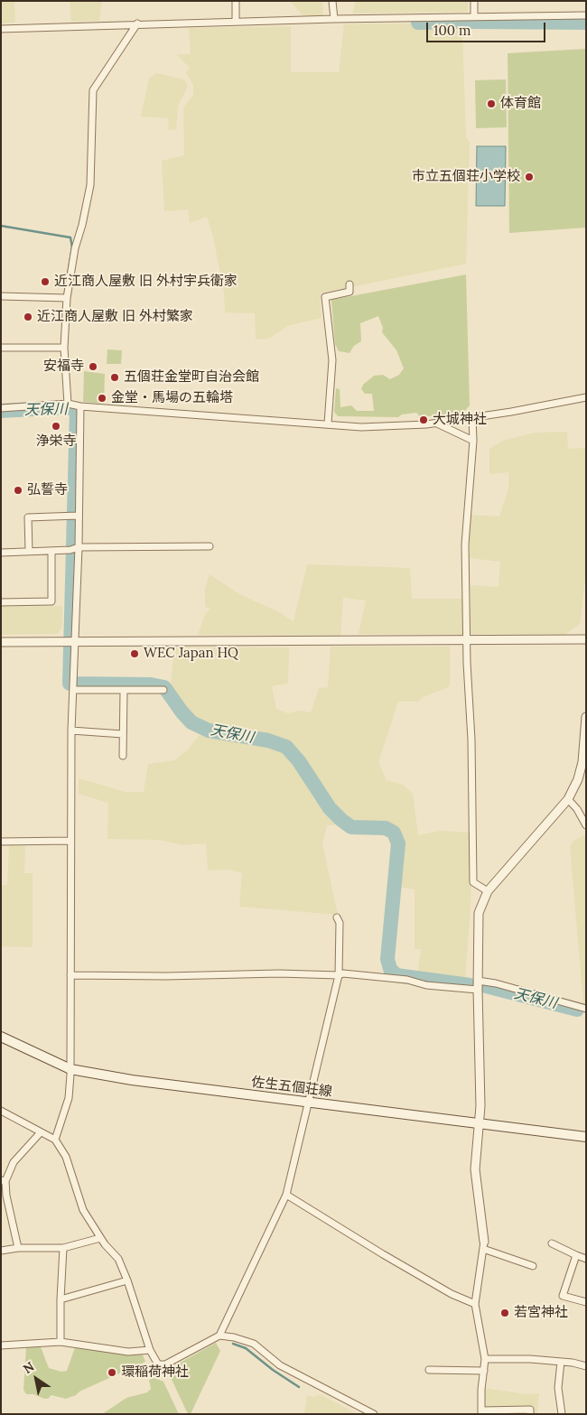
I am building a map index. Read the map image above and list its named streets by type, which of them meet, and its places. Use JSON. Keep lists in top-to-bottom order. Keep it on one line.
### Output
{"streets":{"main road":["佐生五個荘線"]},"water":["天保川"],"places":["体育館","市立五個荘小学校","近江商人屋敷 旧 外村宇兵衛家","近江商人屋敷 旧 外村繁家","安福寺","五個荘金堂町自治会館","金堂・馬場の五輪塔","大城神社","浄栄寺","弘誓寺","WEC Japan HQ","若宮神社","環稲荷神社"],"scale_bar":"100 m","north":"top left"}
